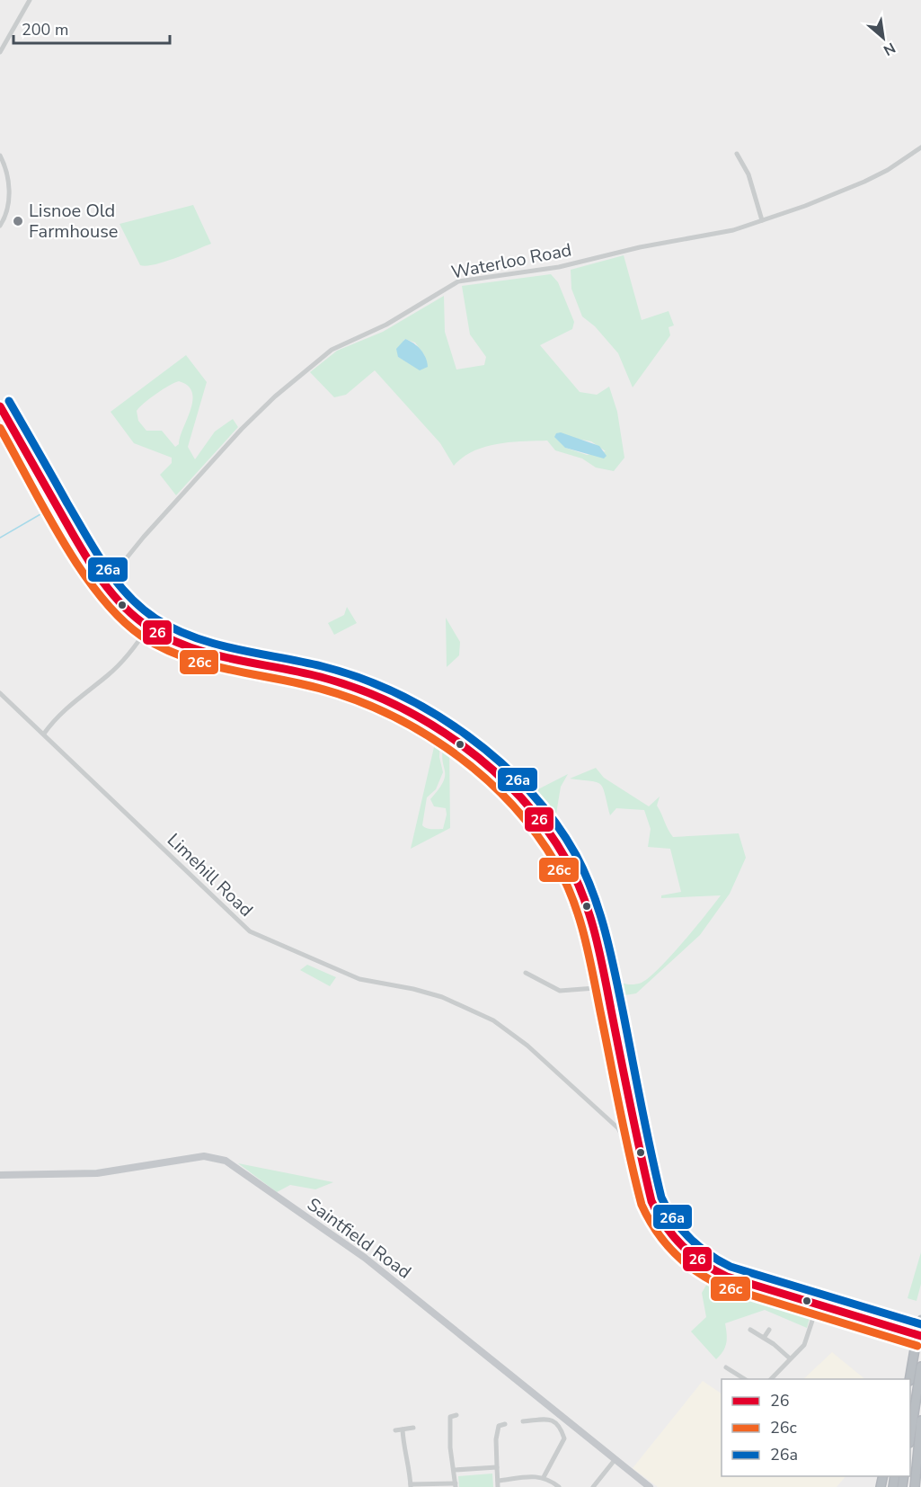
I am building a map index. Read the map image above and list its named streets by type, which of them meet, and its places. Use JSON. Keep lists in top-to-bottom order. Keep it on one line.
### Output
{"streets":{"main road":["Saintfield Road"],"street":["Waterloo Road","Limehill Road"]},"places":["Lisnoe Old Farmhouse"],"lines":["transit line 26a","transit line 26","transit line 26c"],"legend":["26","26c","26a"],"scale_bar":"200 m","north":"bottom right"}
